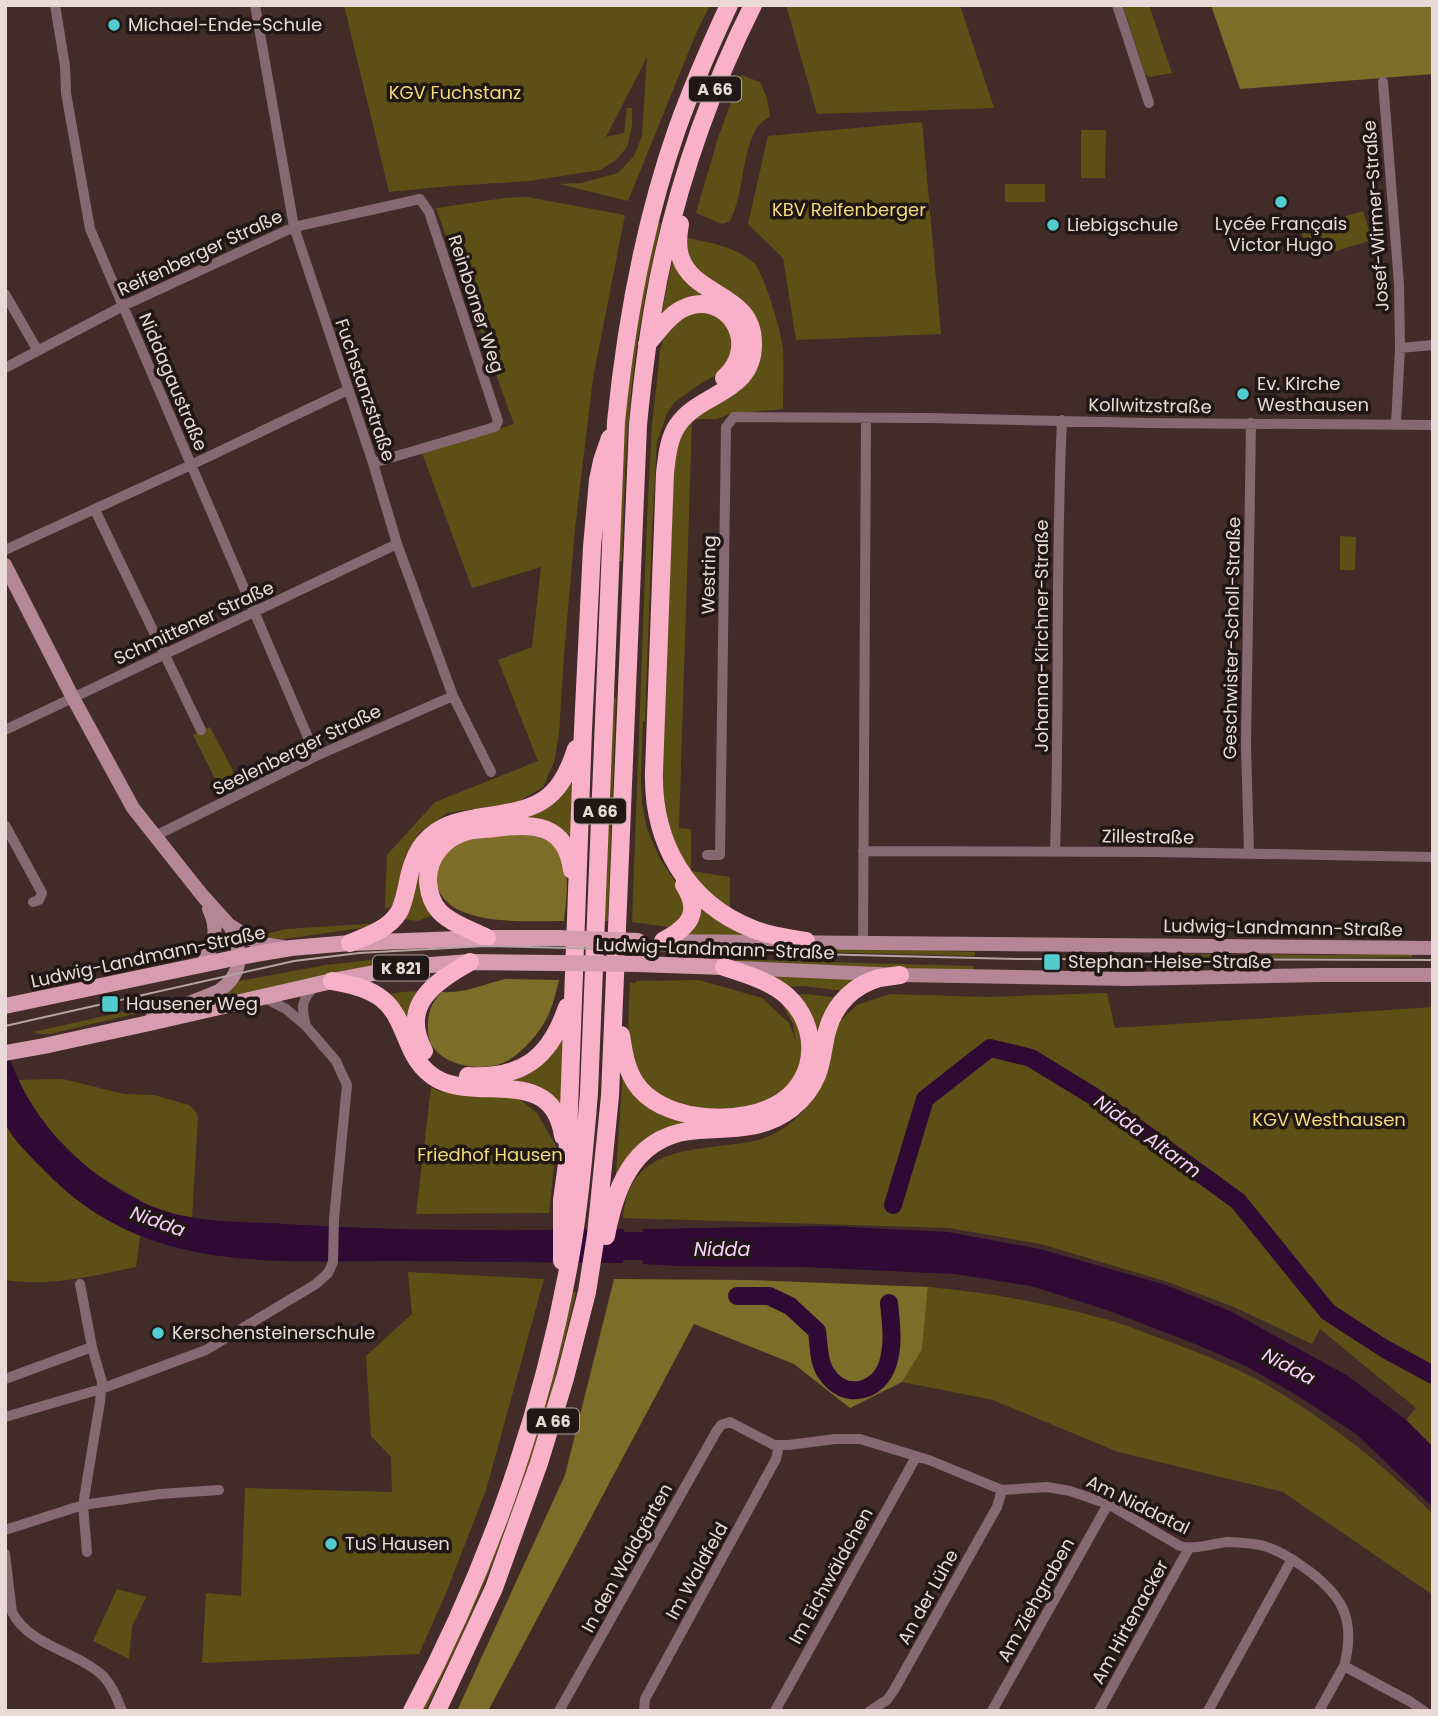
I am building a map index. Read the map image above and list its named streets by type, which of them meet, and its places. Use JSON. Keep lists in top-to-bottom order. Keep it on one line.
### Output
{"streets":{"highway":["A 66"],"main road":["Ludwig-Landmann-Straße","K 821"],"street":["Josef-Wirmer-Straße","Reifenberger Straße","Reinborner Weg","Niddagaustraße","Fuchstanzstraße","Kollwitzstraße","Westring","Schmittener Straße","Johanna-Kirchner-Straße","Geschwister-Scholl-Straße","Seelenberger Straße","Zillestraße","Am Niddatal","In den Waldgärten","Im Waldfeld","Im Eichwäldchen","An der Lühe","Am Ziehgraben","Am Hirtenacker"]},"crossings":[["Josef-Wirmer-Straße","Kollwitzstraße"],["Reifenberger Straße","Reinborner Weg"],["Reifenberger Straße","Niddagaustraße"],["Reifenberger Straße","Fuchstanzstraße"],["Reinborner Weg","Fuchstanzstraße"],["Niddagaustraße","Schmittener Straße"],["Niddagaustraße","Seelenberger Straße"],["Fuchstanzstraße","Schmittener Straße"],["Fuchstanzstraße","Seelenberger Straße"],["Kollwitzstraße","Westring"],["Kollwitzstraße","Johanna-Kirchner-Straße"],["Kollwitzstraße","Geschwister-Scholl-Straße"],["Johanna-Kirchner-Straße","Zillestraße"],["Geschwister-Scholl-Straße","Zillestraße"],["Am Niddatal","In den Waldgärten"],["Am Niddatal","Im Waldfeld"],["Am Niddatal","Im Eichwäldchen"],["Am Niddatal","An der Lühe"],["Am Niddatal","Am Ziehgraben"],["Am Niddatal","Am Hirtenacker"],["In den Waldgärten","Im Waldfeld"]],"water":["Nidda Altarm","Nidda"],"parks":["KGV Fuchstanz","KBV Reifenberger","KGV Westhausen","Friedhof Hausen"],"places":{"other":["Michael-Ende-Schule","Lycée Français Victor Hugo","Liebigschule","Ev. Kirche Westhausen","Kerschensteinerschule","TuS Hausen"],"transit":["Stephan-Heise-Straße","Hausener Weg"]}}
